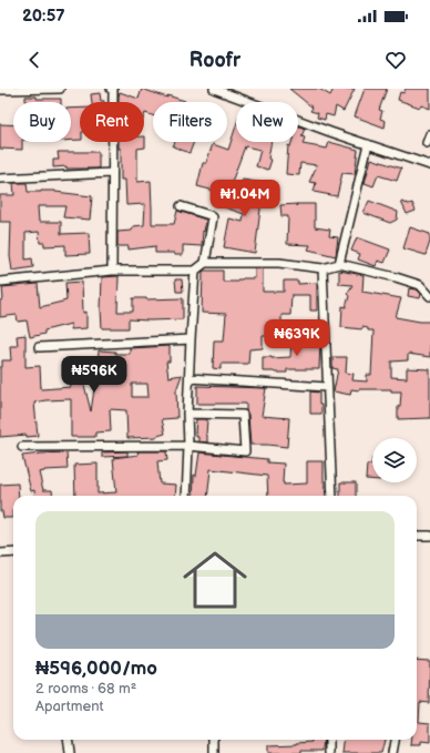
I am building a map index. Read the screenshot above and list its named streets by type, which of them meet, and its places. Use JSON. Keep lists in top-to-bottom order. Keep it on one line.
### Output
{"page":{"status":"20:57","header":"Roofr","chip":["Buy","Rent","Filters","New"],"price":["₦1.04M","₦639K","₦596K"],"list":[{"name":"₦596,000/mo","note":"2 rooms · 68 m² · Apartment"}]}}
